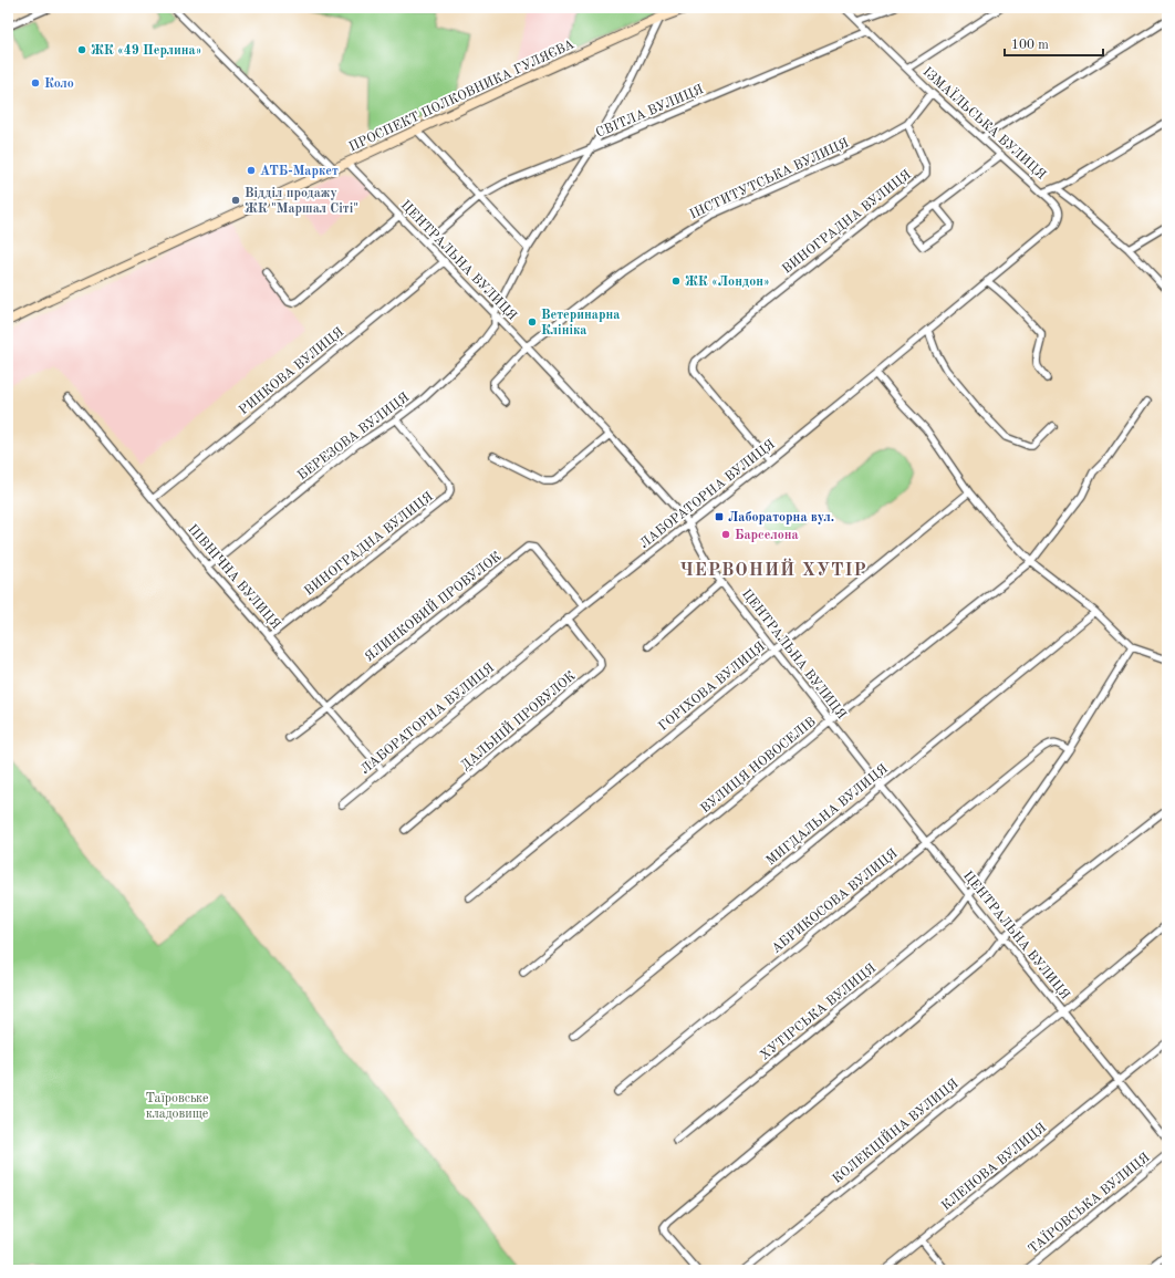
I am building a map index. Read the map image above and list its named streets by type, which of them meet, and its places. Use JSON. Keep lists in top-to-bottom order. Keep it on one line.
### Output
{"streets":{"main road":["ПРОСПЕКТ ПОЛКОВНИКА ГУЛЯЄВА"],"street":["СВІТЛА ВУЛИЦЯ","ІЗМАЇЛЬСЬКА ВУЛИЦЯ","ІНСТИТУТСЬКА ВУЛИЦЯ","ВИНОГРАДНА ВУЛИЦЯ","ЦЕНТРАЛЬНА ВУЛИЦЯ","РИНКОВА ВУЛИЦЯ","БЕРЕЗОВА ВУЛИЦЯ","ЛАБОРАТОРНА ВУЛИЦЯ","ПІВНІЧНА ВУЛИЦЯ","ЯЛИНКОВИЙ ПРОВУЛОК","ГОРІХОВА ВУЛИЦЯ","ДАЛЬНІЙ ПРОВУЛОК","ВУЛИЦЯ НОВОСЕЛІВ","МИГДАЛЬНА ВУЛИЦЯ","АБРИКОСОВА ВУЛИЦЯ","ХУТІРСЬКА ВУЛИЦЯ","КОЛЕКЦІЙНА ВУЛИЦЯ","КЛЕНОВА ВУЛИЦЯ","ТАЇРОВСЬКА ВУЛИЦЯ"]},"crossings":[["ПРОСПЕКТ ПОЛКОВНИКА ГУЛЯЄВА","ЦЕНТРАЛЬНА ВУЛИЦЯ"],["СВІТЛА ВУЛИЦЯ","ІЗМАЇЛЬСЬКА ВУЛИЦЯ"],["СВІТЛА ВУЛИЦЯ","ЦЕНТРАЛЬНА ВУЛИЦЯ"],["СВІТЛА ВУЛИЦЯ","БЕРЕЗОВА ВУЛИЦЯ"],["ІЗМАЇЛЬСЬКА ВУЛИЦЯ","ІНСТИТУТСЬКА ВУЛИЦЯ"],["ІЗМАЇЛЬСЬКА ВУЛИЦЯ","ЛАБОРАТОРНА ВУЛИЦЯ"],["ІНСТИТУТСЬКА ВУЛИЦЯ","ВИНОГРАДНА ВУЛИЦЯ"],["ІНСТИТУТСЬКА ВУЛИЦЯ","ЦЕНТРАЛЬНА ВУЛИЦЯ"],["ВИНОГРАДНА ВУЛИЦЯ","БЕРЕЗОВА ВУЛИЦЯ"],["ВИНОГРАДНА ВУЛИЦЯ","ЛАБОРАТОРНА ВУЛИЦЯ"],["ВИНОГРАДНА ВУЛИЦЯ","ПІВНІЧНА ВУЛИЦЯ"],["ЦЕНТРАЛЬНА ВУЛИЦЯ","РИНКОВА ВУЛИЦЯ"],["ЦЕНТРАЛЬНА ВУЛИЦЯ","БЕРЕЗОВА ВУЛИЦЯ"],["ЦЕНТРАЛЬНА ВУЛИЦЯ","ЛАБОРАТОРНА ВУЛИЦЯ"],["ЦЕНТРАЛЬНА ВУЛИЦЯ","ГОРІХОВА ВУЛИЦЯ"],["ЦЕНТРАЛЬНА ВУЛИЦЯ","ВУЛИЦЯ НОВОСЕЛІВ"],["ЦЕНТРАЛЬНА ВУЛИЦЯ","МИГДАЛЬНА ВУЛИЦЯ"],["ЦЕНТРАЛЬНА ВУЛИЦЯ","АБРИКОСОВА ВУЛИЦЯ"],["ЦЕНТРАЛЬНА ВУЛИЦЯ","ХУТІРСЬКА ВУЛИЦЯ"],["ЦЕНТРАЛЬНА ВУЛИЦЯ","КОЛЕКЦІЙНА ВУЛИЦЯ"],["ЦЕНТРАЛЬНА ВУЛИЦЯ","КЛЕНОВА ВУЛИЦЯ"],["РИНКОВА ВУЛИЦЯ","ПІВНІЧНА ВУЛИЦЯ"],["БЕРЕЗОВА ВУЛИЦЯ","ПІВНІЧНА ВУЛИЦЯ"],["ЛАБОРАТОРНА ВУЛИЦЯ","ПІВНІЧНА ВУЛИЦЯ"],["ЛАБОРАТОРНА ВУЛИЦЯ","ЯЛИНКОВИЙ ПРОВУЛОК"],["ЛАБОРАТОРНА ВУЛИЦЯ","ДАЛЬНІЙ ПРОВУЛОК"],["ПІВНІЧНА ВУЛИЦЯ","ЯЛИНКОВИЙ ПРОВУЛОК"]],"districts":["ЧЕРВОНИЙ ХУТІР"],"parks":["Таїровське кладовище"],"places":{"other":["ЖК «49 Перлина»","Коло","АТБ-Маркет","Відділ продажу ЖК \"Маршал Сіті\"","ЖК «Лондон»","Ветеринарна Клініка","Барселона"],"transit":["Лабораторна вул."]},"scale_bar":"100 m"}
